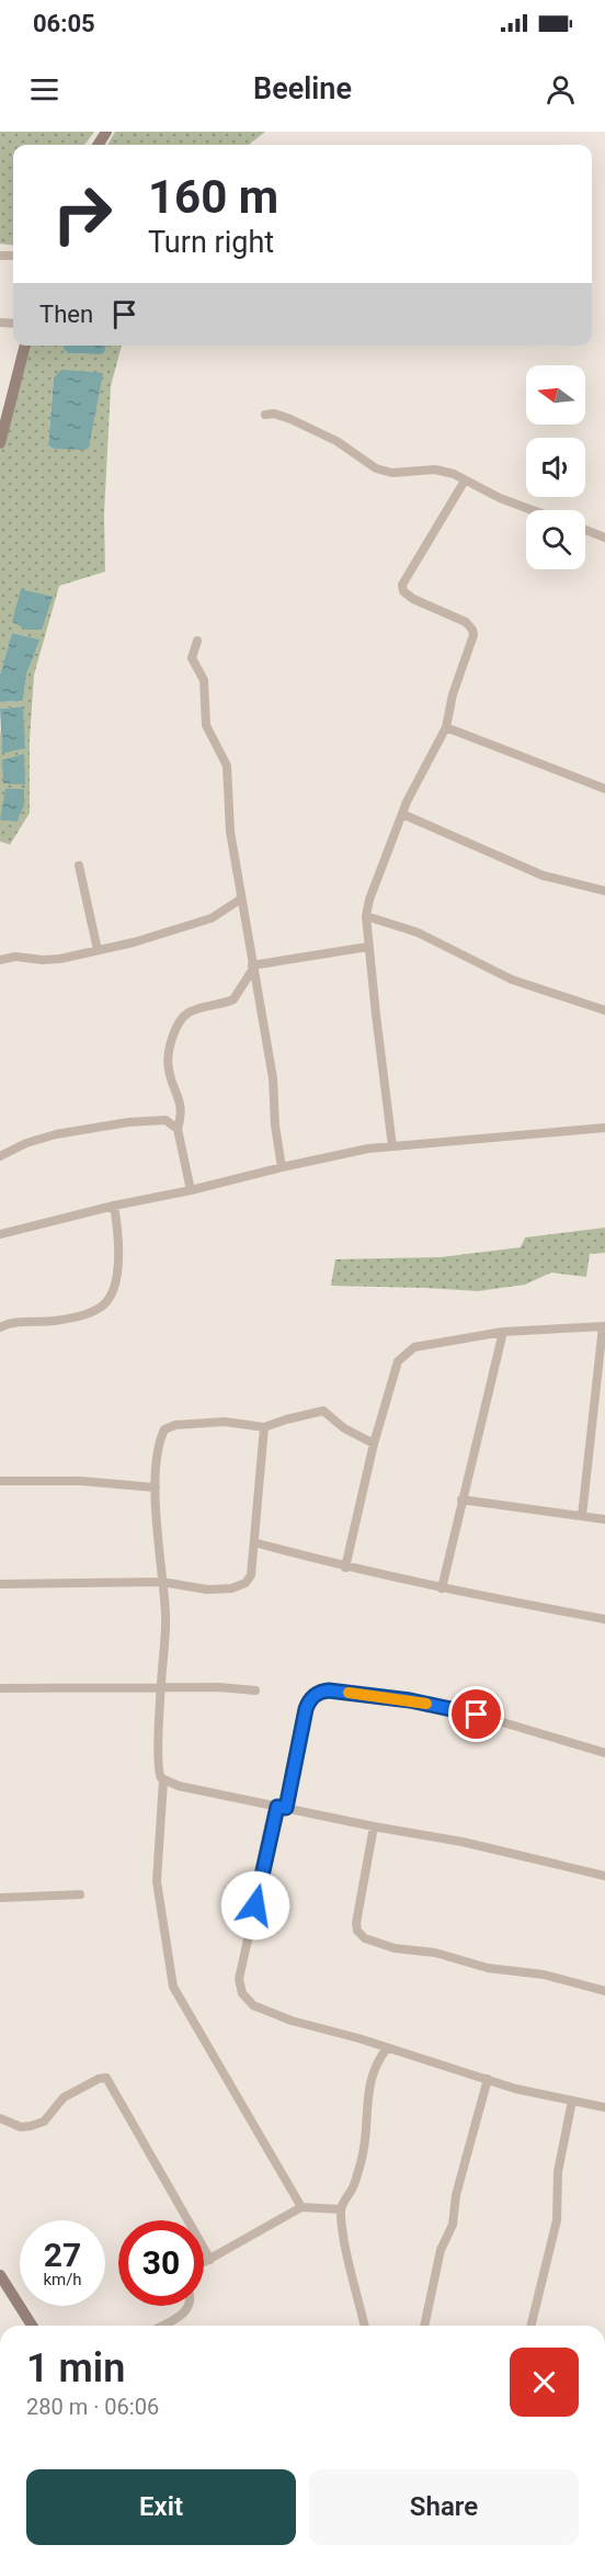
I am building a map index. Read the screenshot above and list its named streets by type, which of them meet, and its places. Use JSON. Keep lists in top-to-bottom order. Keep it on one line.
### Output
{"north":"left","page":{"status":"06:05","header":"Beeline","turn":["160 m","Turn right"],"then":"Then","speed":"27 km/h","limit":"30","heading":["1 min","280 m · 06:06"],"buttons":["Exit","Share"]}}
